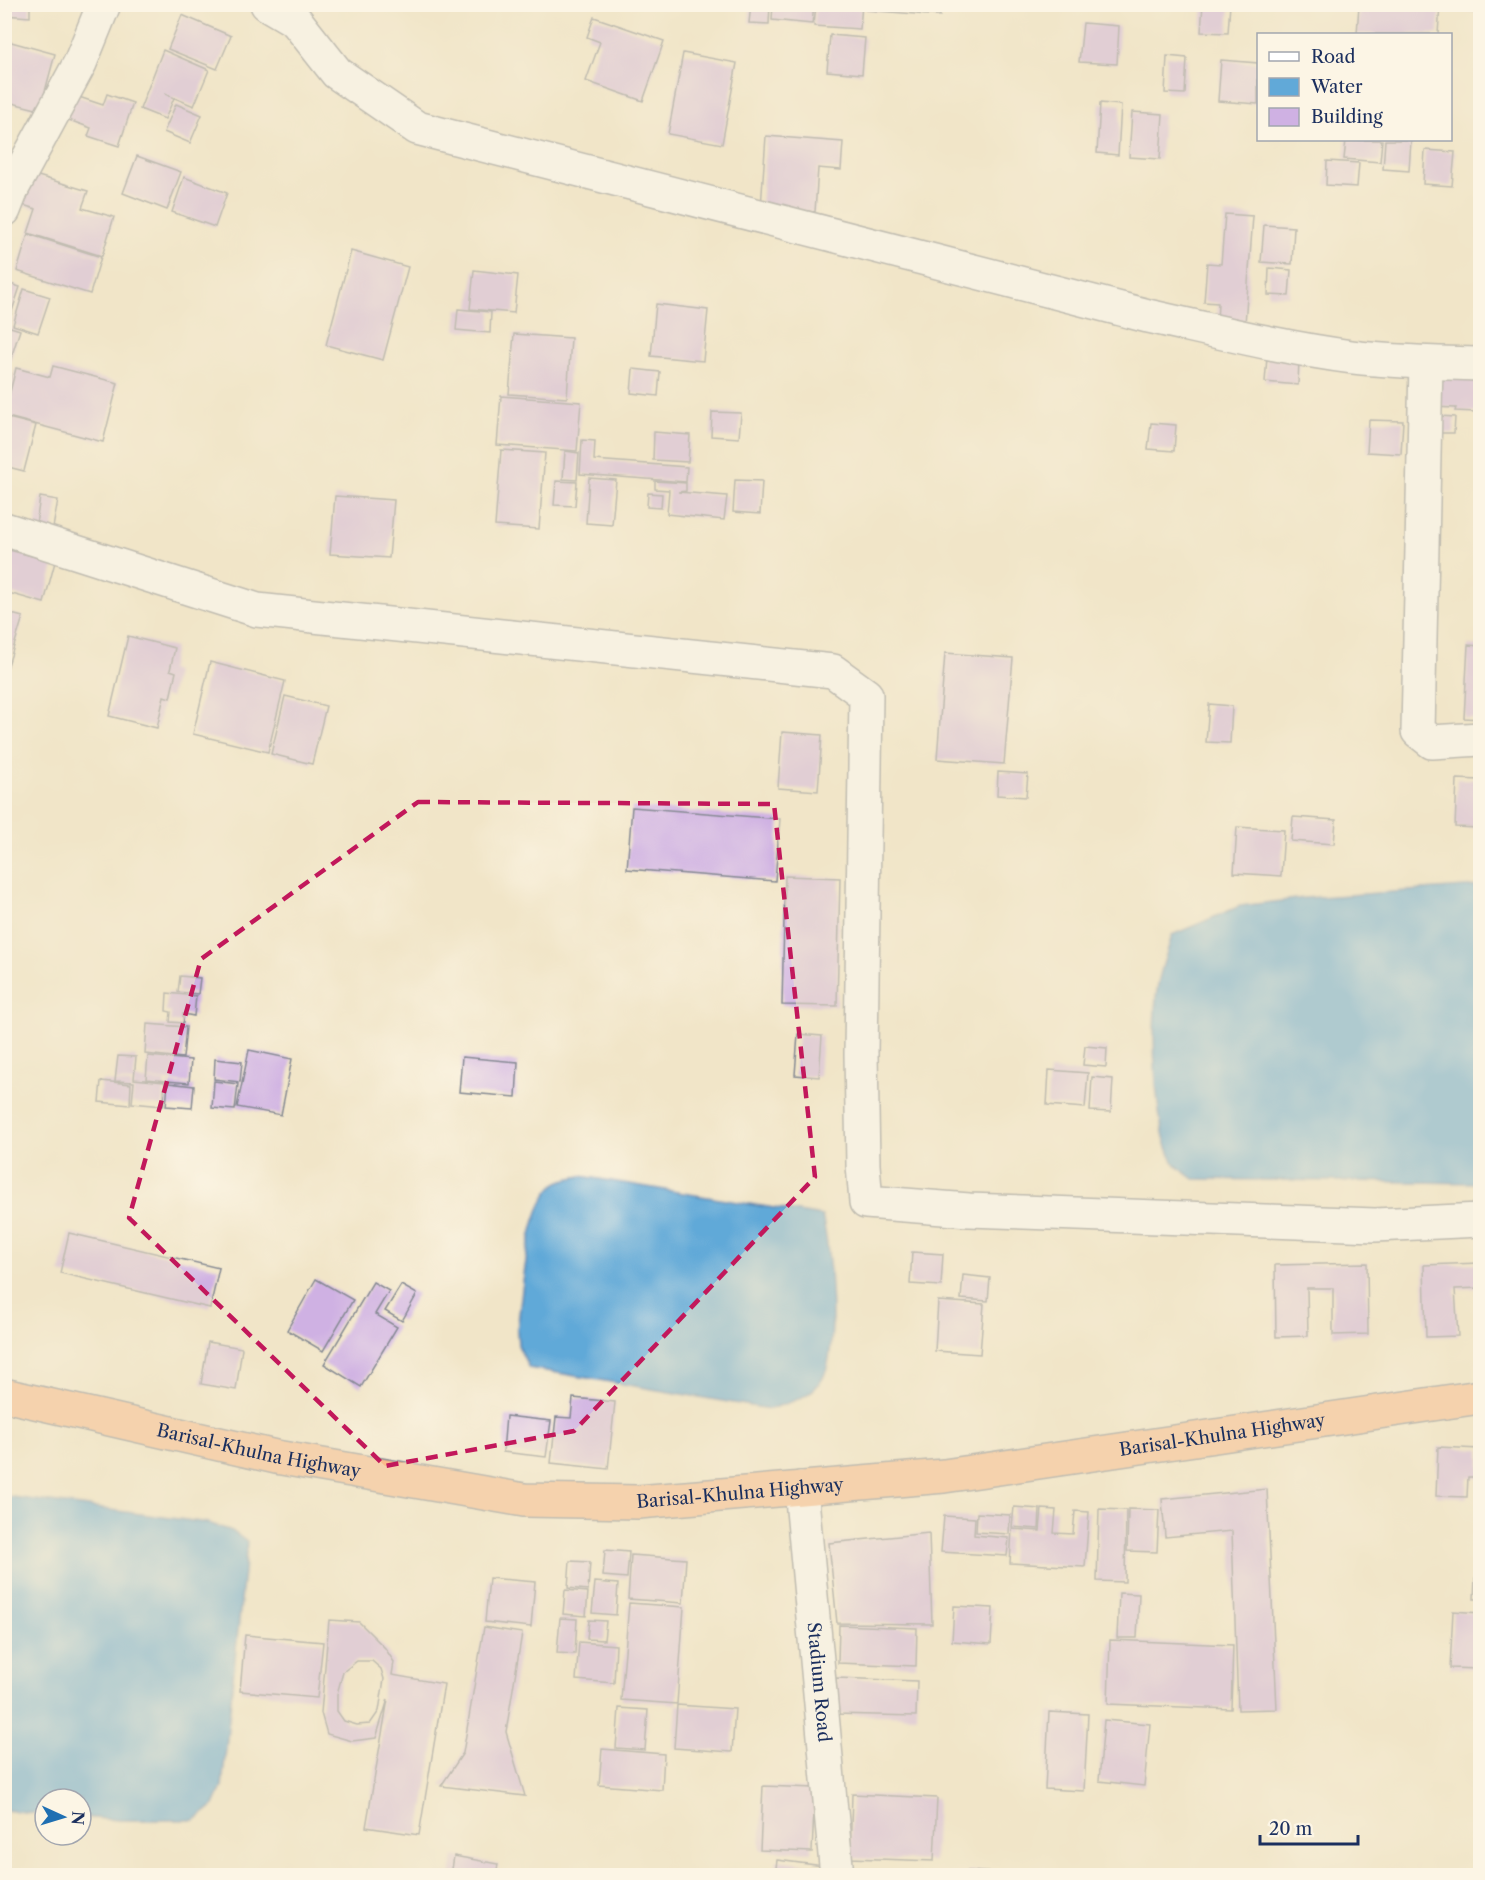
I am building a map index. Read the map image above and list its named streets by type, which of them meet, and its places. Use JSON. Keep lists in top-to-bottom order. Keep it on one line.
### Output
{"streets":{"highway":["Barisal-Khulna Highway"],"street":["Stadium Road"]},"crossings":[["Barisal-Khulna Highway","Stadium Road"]],"legend":["Road","Water","Building"],"scale_bar":"20 m","north":"right"}
